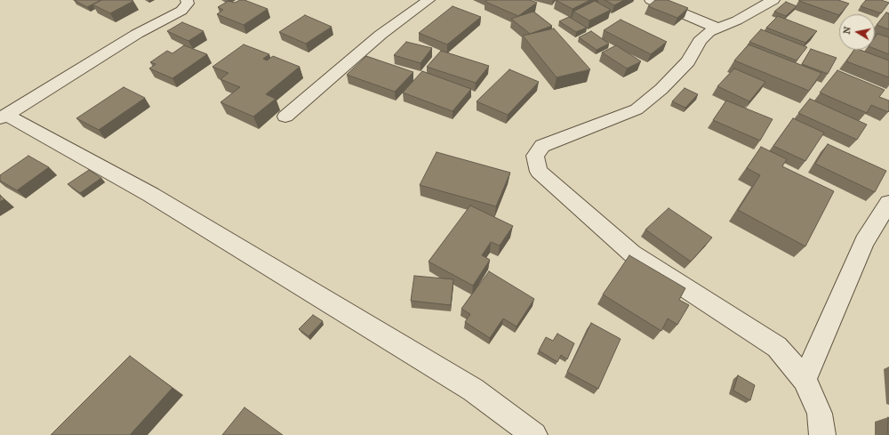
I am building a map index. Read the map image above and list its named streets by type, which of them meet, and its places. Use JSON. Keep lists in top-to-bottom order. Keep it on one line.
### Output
{"north":"left"}
